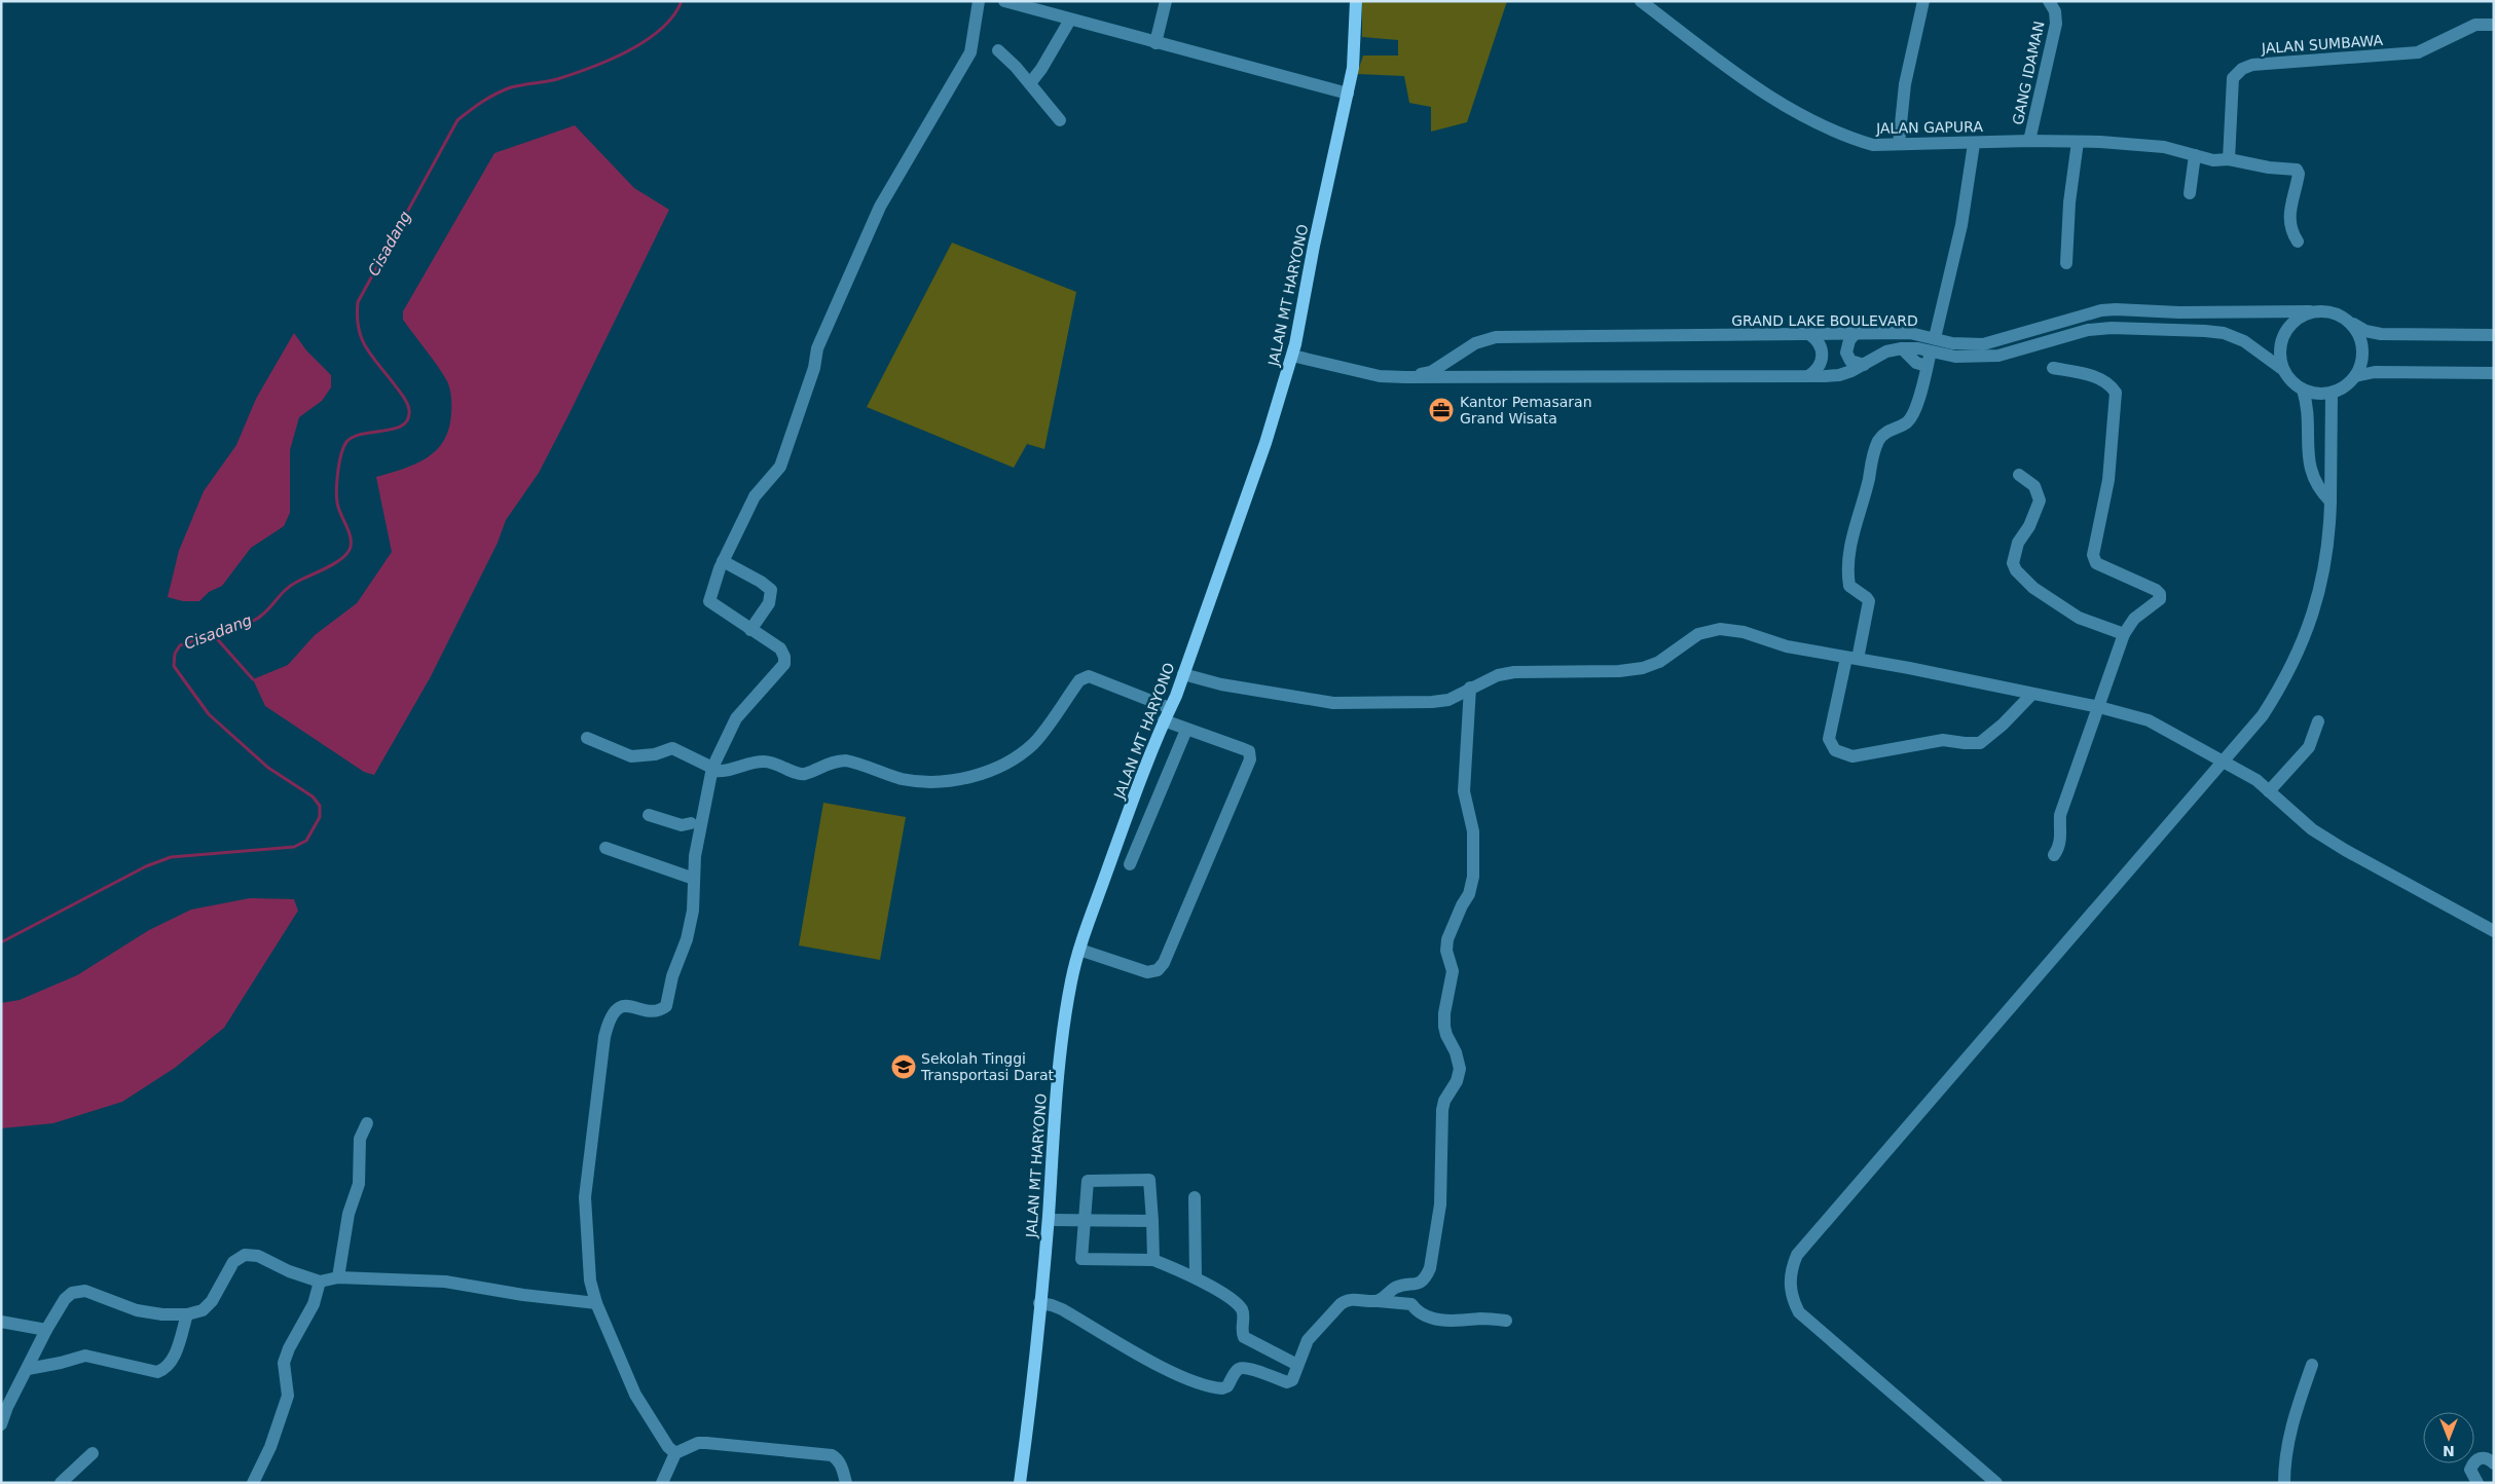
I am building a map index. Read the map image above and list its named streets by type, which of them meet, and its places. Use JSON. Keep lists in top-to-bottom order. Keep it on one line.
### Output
{"streets":{"main road":["JALAN MT HARYONO"],"street":["JALAN SUMBAWA","GANG IDAMAN","JALAN GAPURA","GRAND LAKE BOULEVARD"]},"crossings":[["JALAN SUMBAWA","JALAN GAPURA"],["GANG IDAMAN","JALAN GAPURA"],["JALAN MT HARYONO","GRAND LAKE BOULEVARD"]],"water":["Cisadang"],"places":{"office":["Kantor Pemasaran Grand Wisata"],"school or university":["Sekolah Tinggi Transportasi Darat"]},"north":"bottom"}
